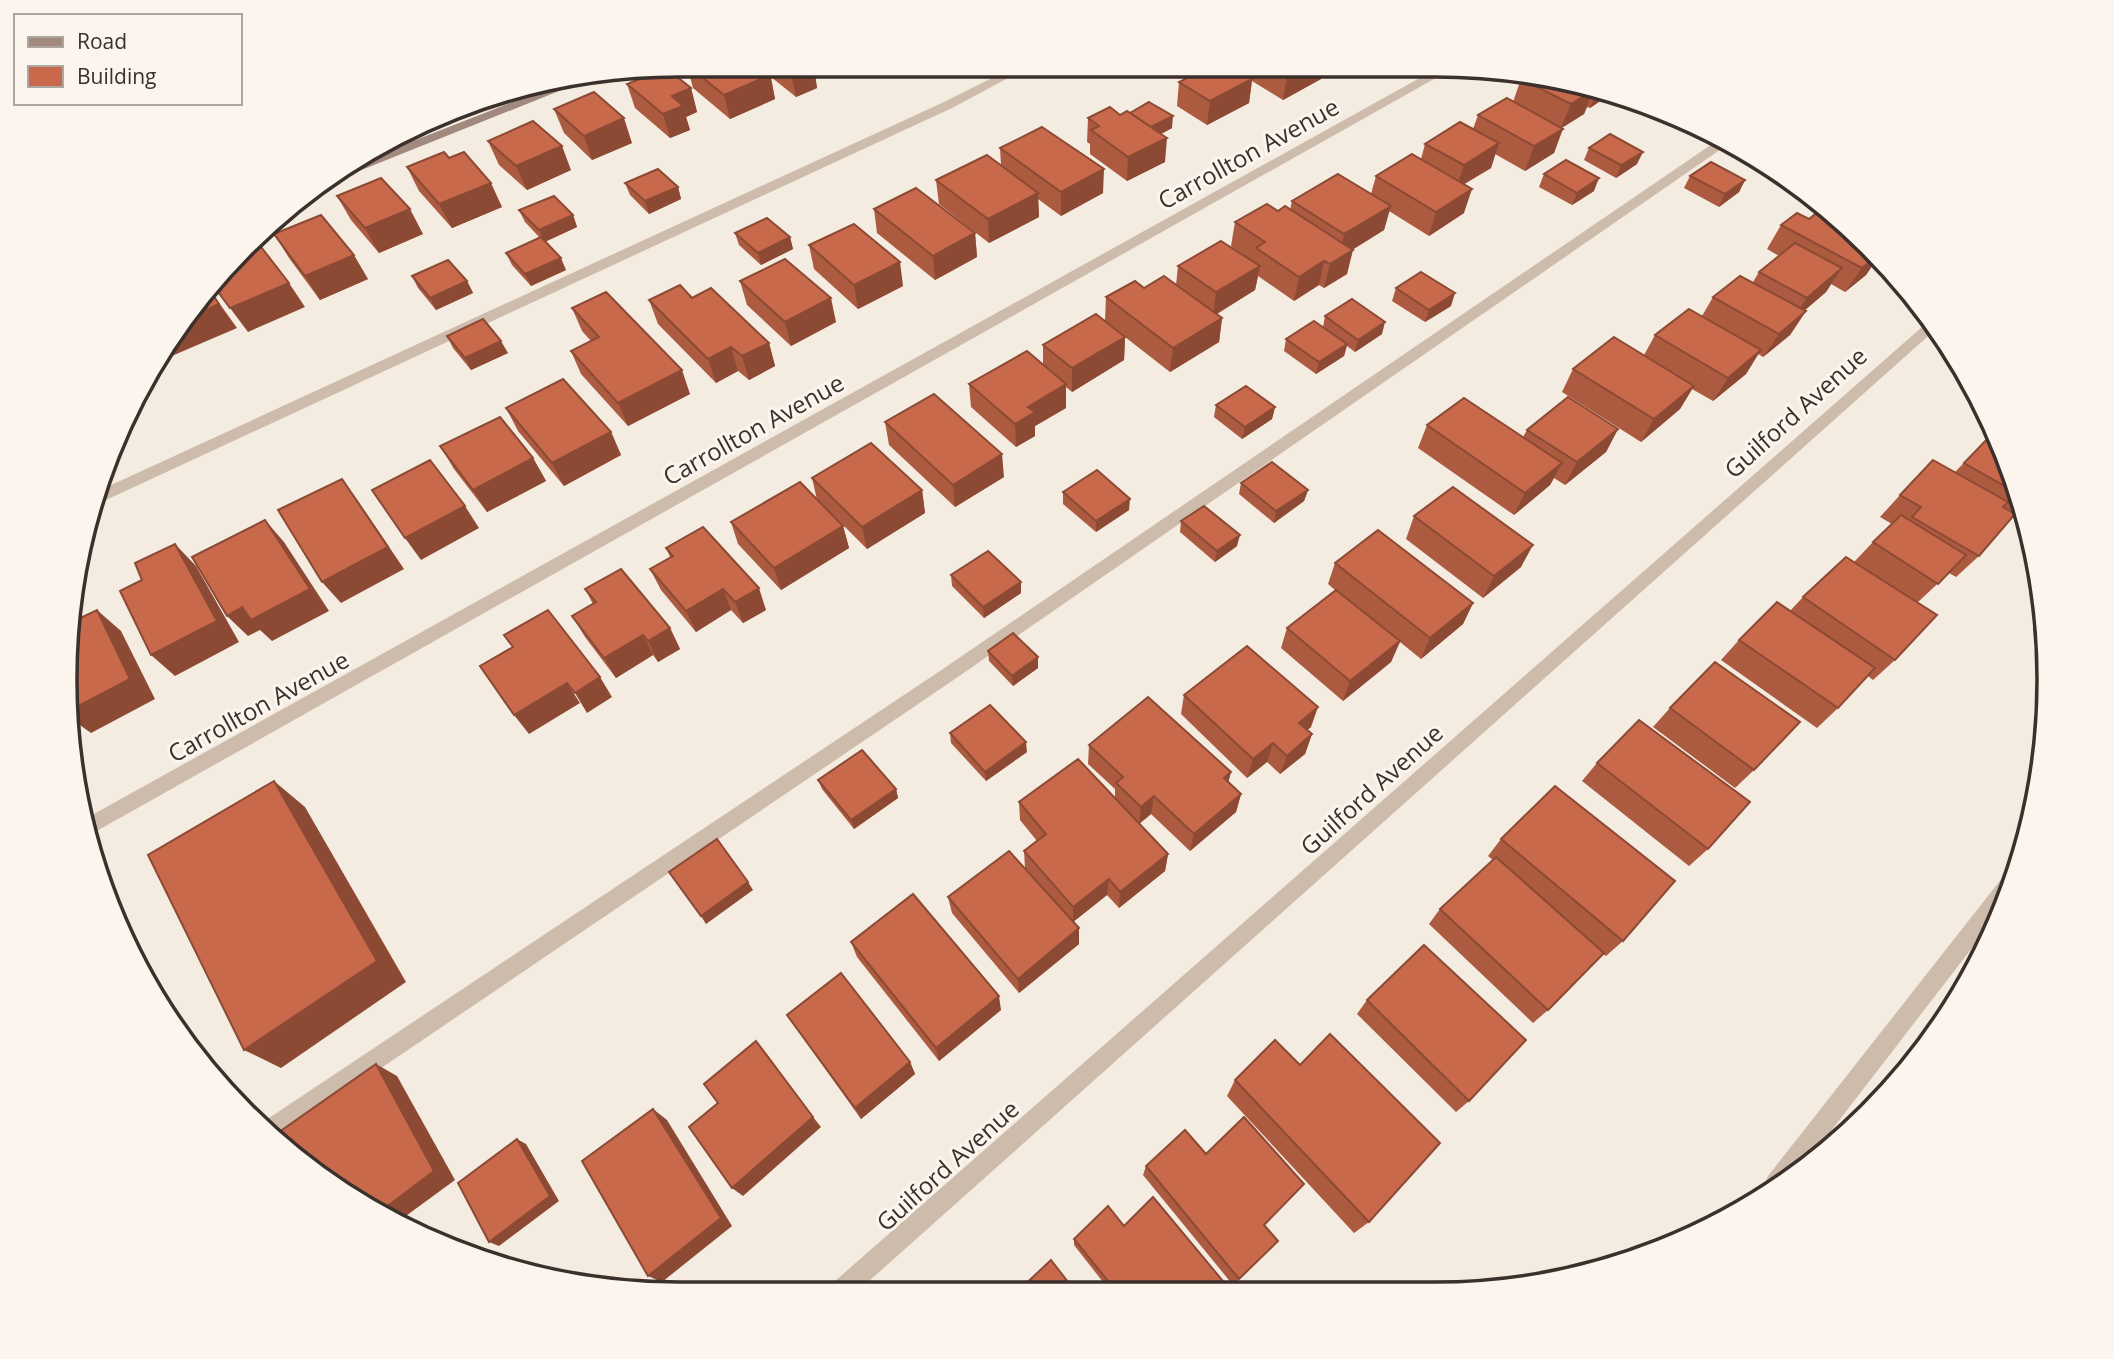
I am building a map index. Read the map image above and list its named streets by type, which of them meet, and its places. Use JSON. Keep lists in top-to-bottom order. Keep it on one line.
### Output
{"streets":{"street":["Carrollton Avenue","Guilford Avenue"]},"legend":["Road","Building"]}
